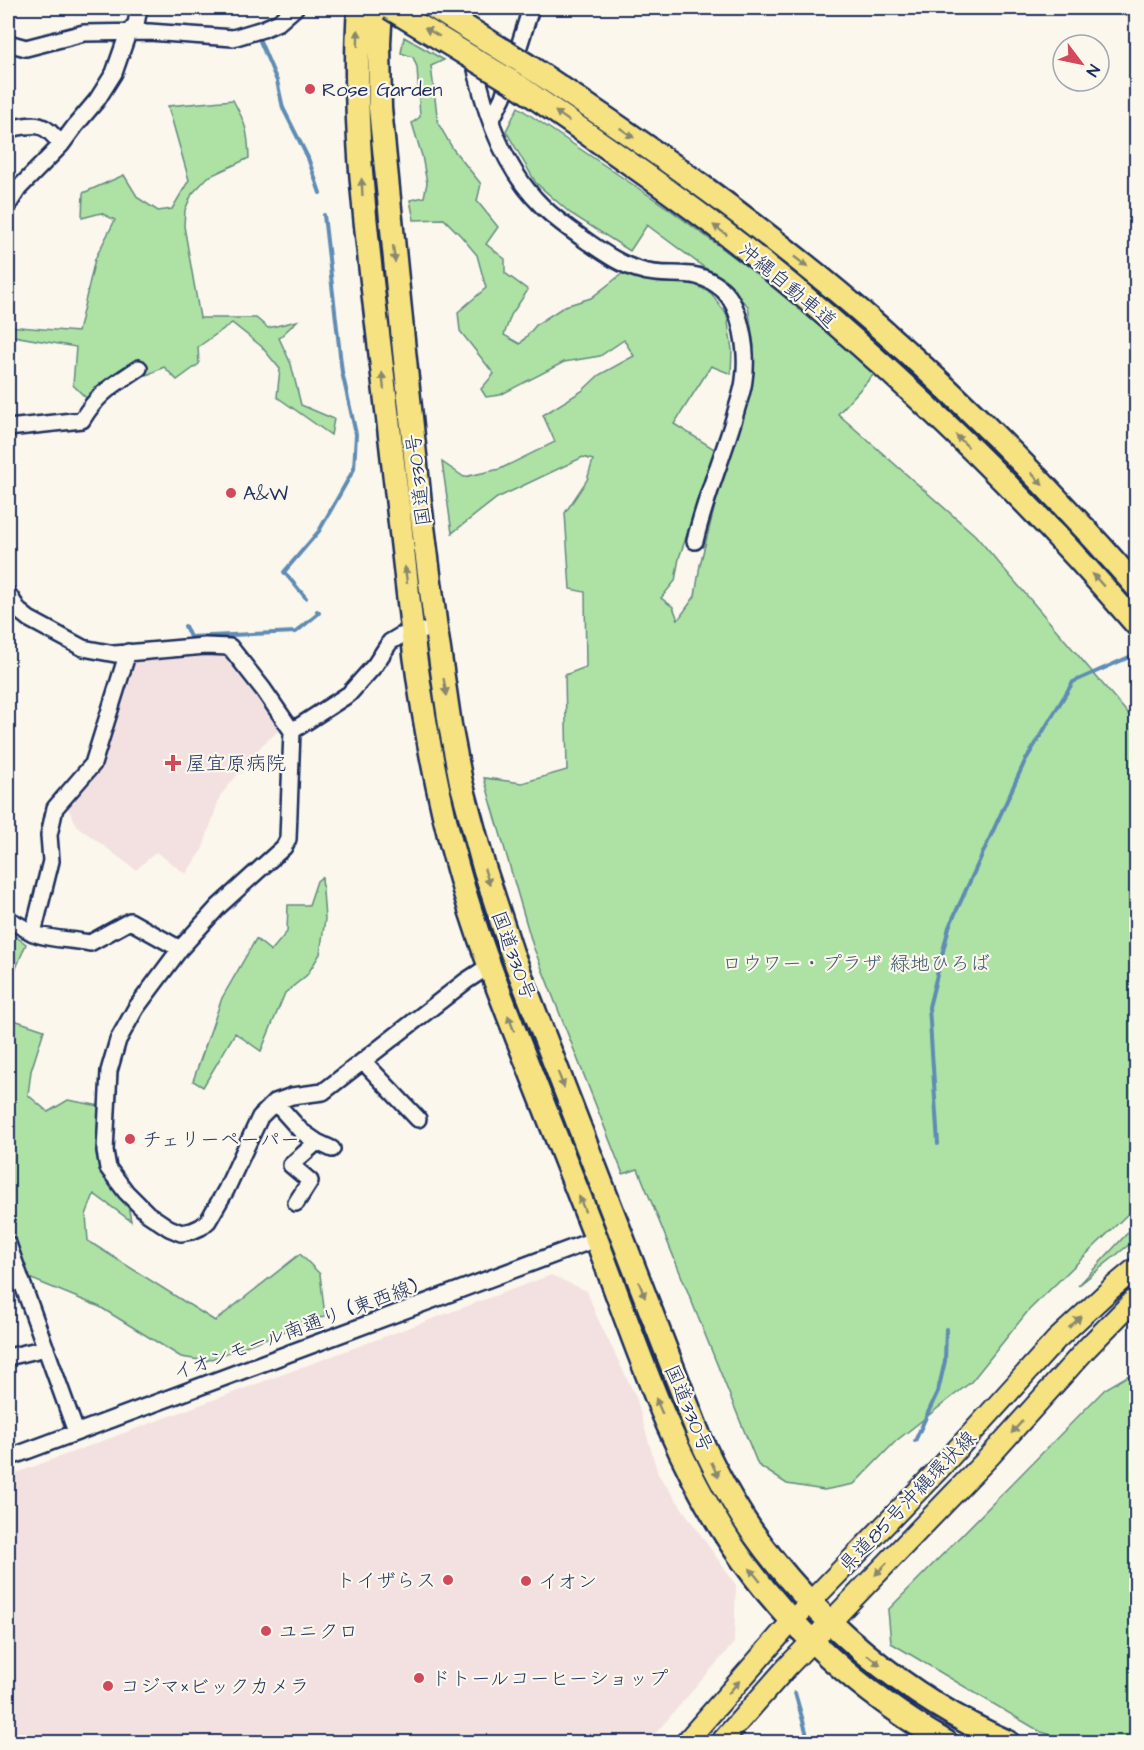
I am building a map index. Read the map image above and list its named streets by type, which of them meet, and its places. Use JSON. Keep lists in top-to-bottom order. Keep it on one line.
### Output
{"streets":{"highway":["沖縄自動車道","国道330号"],"main road":["県道85号沖縄環状線"],"street":["イオンモール南通り (東西線)"]},"crossings":[["国道330号","イオンモール南通り (東西線)"],["国道330号","県道85号沖縄環状線"]],"parks":["ロウワー・プラザ 緑地ひろば"],"places":{"other":["Rose Garden","A&W","チェリーペーパー","トイザらス","イオン","ユニクロ","ドトールコーヒーショップ","コジマ×ビックカメラ"],"health":["屋宜原病院"]},"north":"bottom right"}
